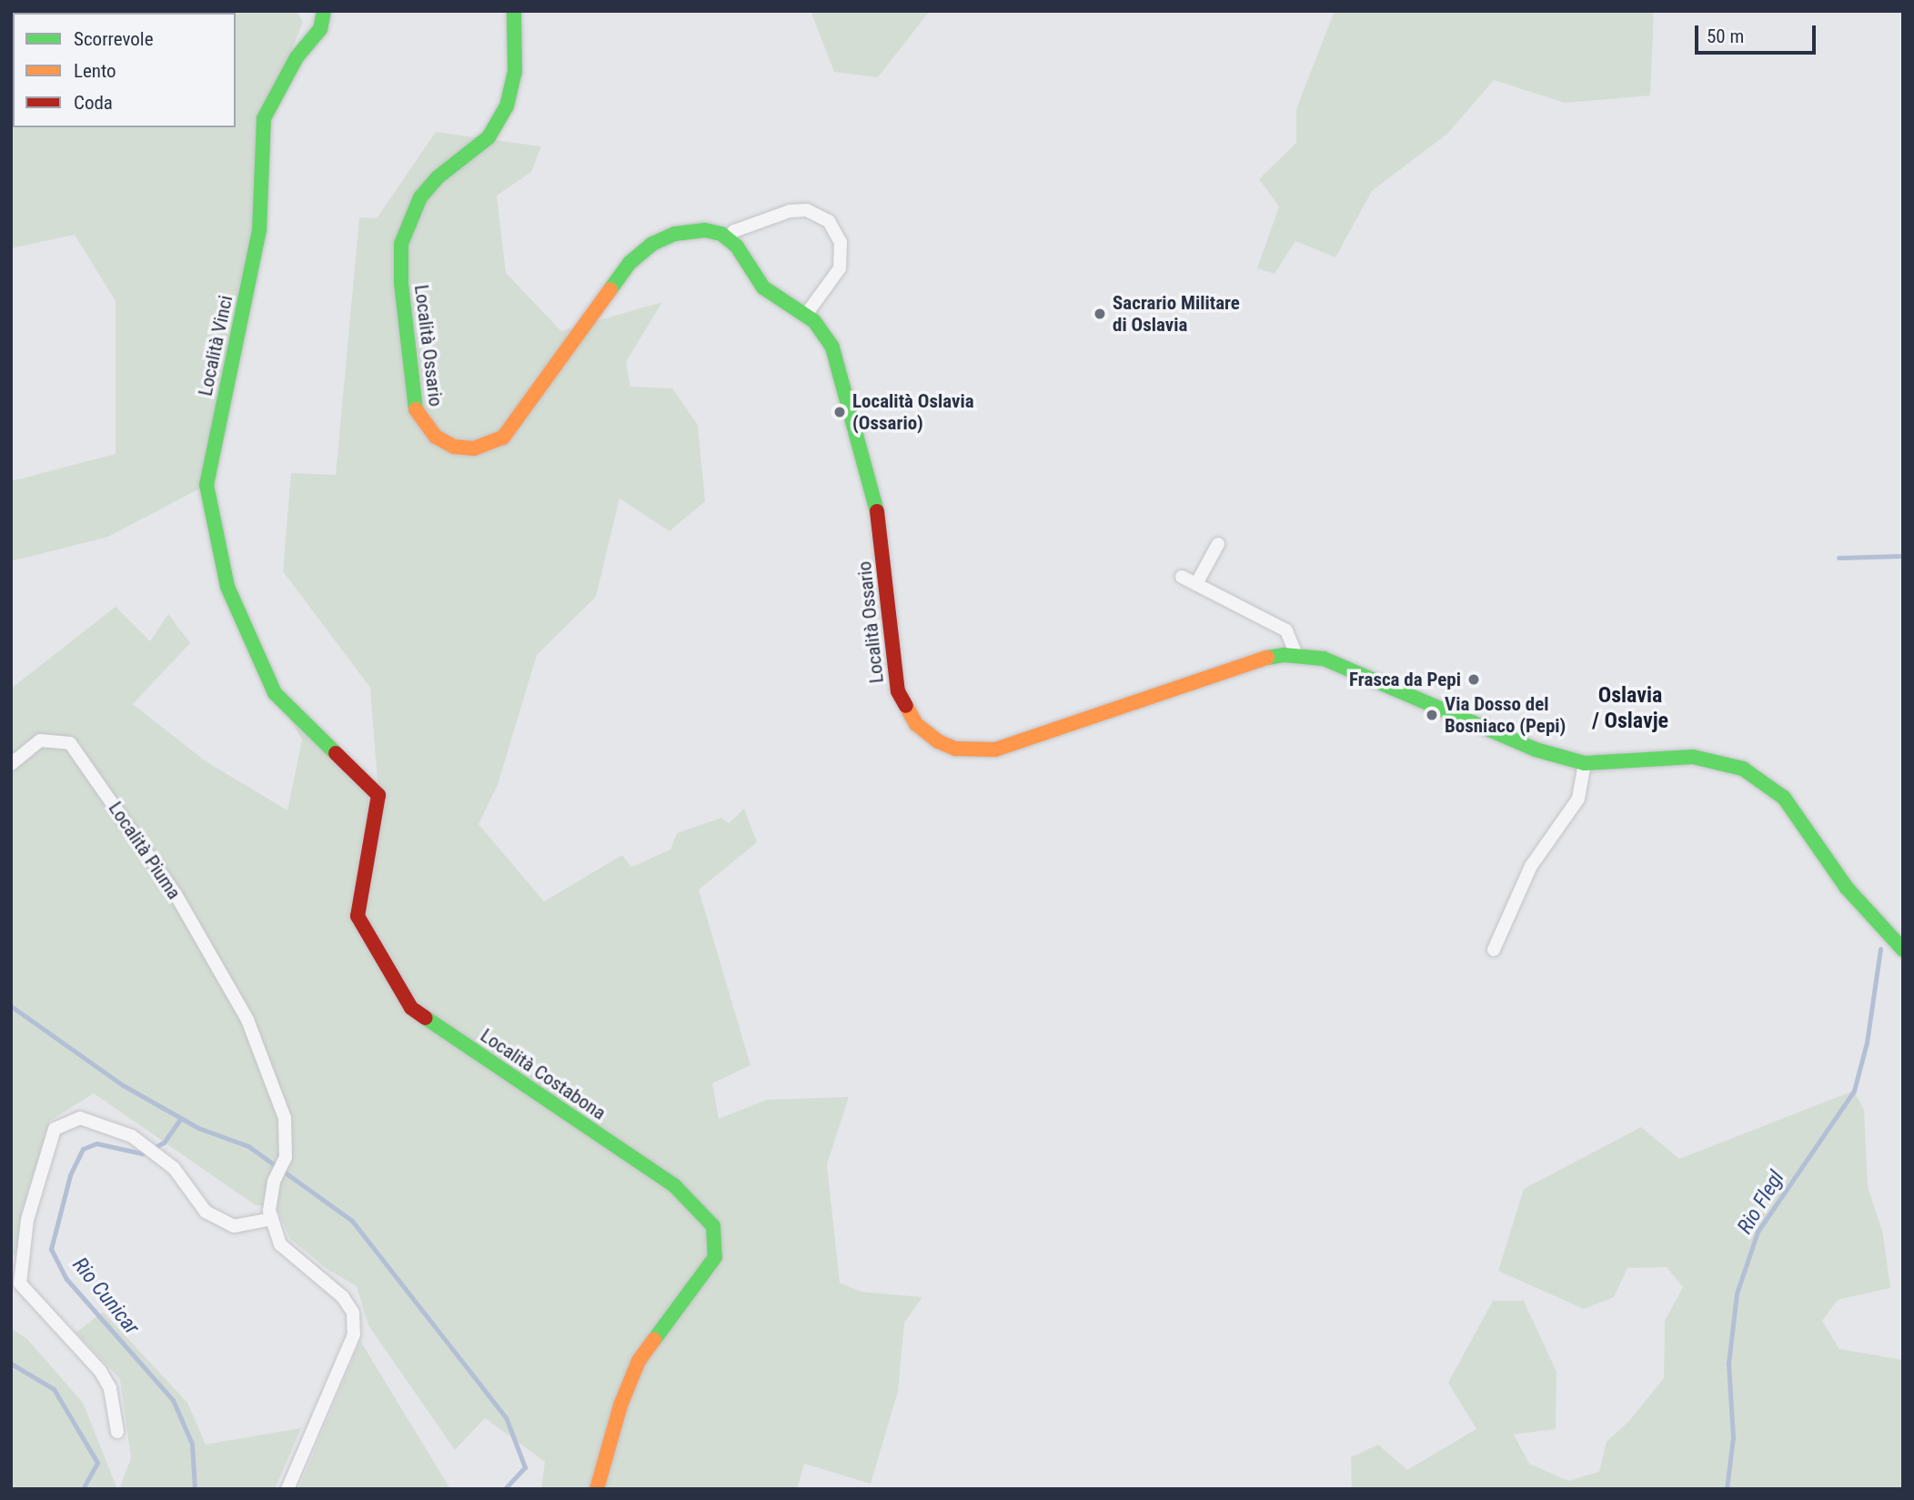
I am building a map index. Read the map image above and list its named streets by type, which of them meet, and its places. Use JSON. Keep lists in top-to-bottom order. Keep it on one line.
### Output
{"streets":{"street":["Località Vinci","Località Ossario","Località Piuma","Località Costabona"]},"crossings":[["Località Vinci","Località Costabona"]],"districts":["Oslavia / Oslavje"],"water":["Rio Flegl","Rio Cunicar"],"places":["Sacrario Militare di Oslavia","Località Oslavia (Ossario)","Frasca da Pepi","Via Dosso del Bosniaco (Pepi)"],"legend":["Scorrevole","Lento","Coda"],"scale_bar":"50 m"}
